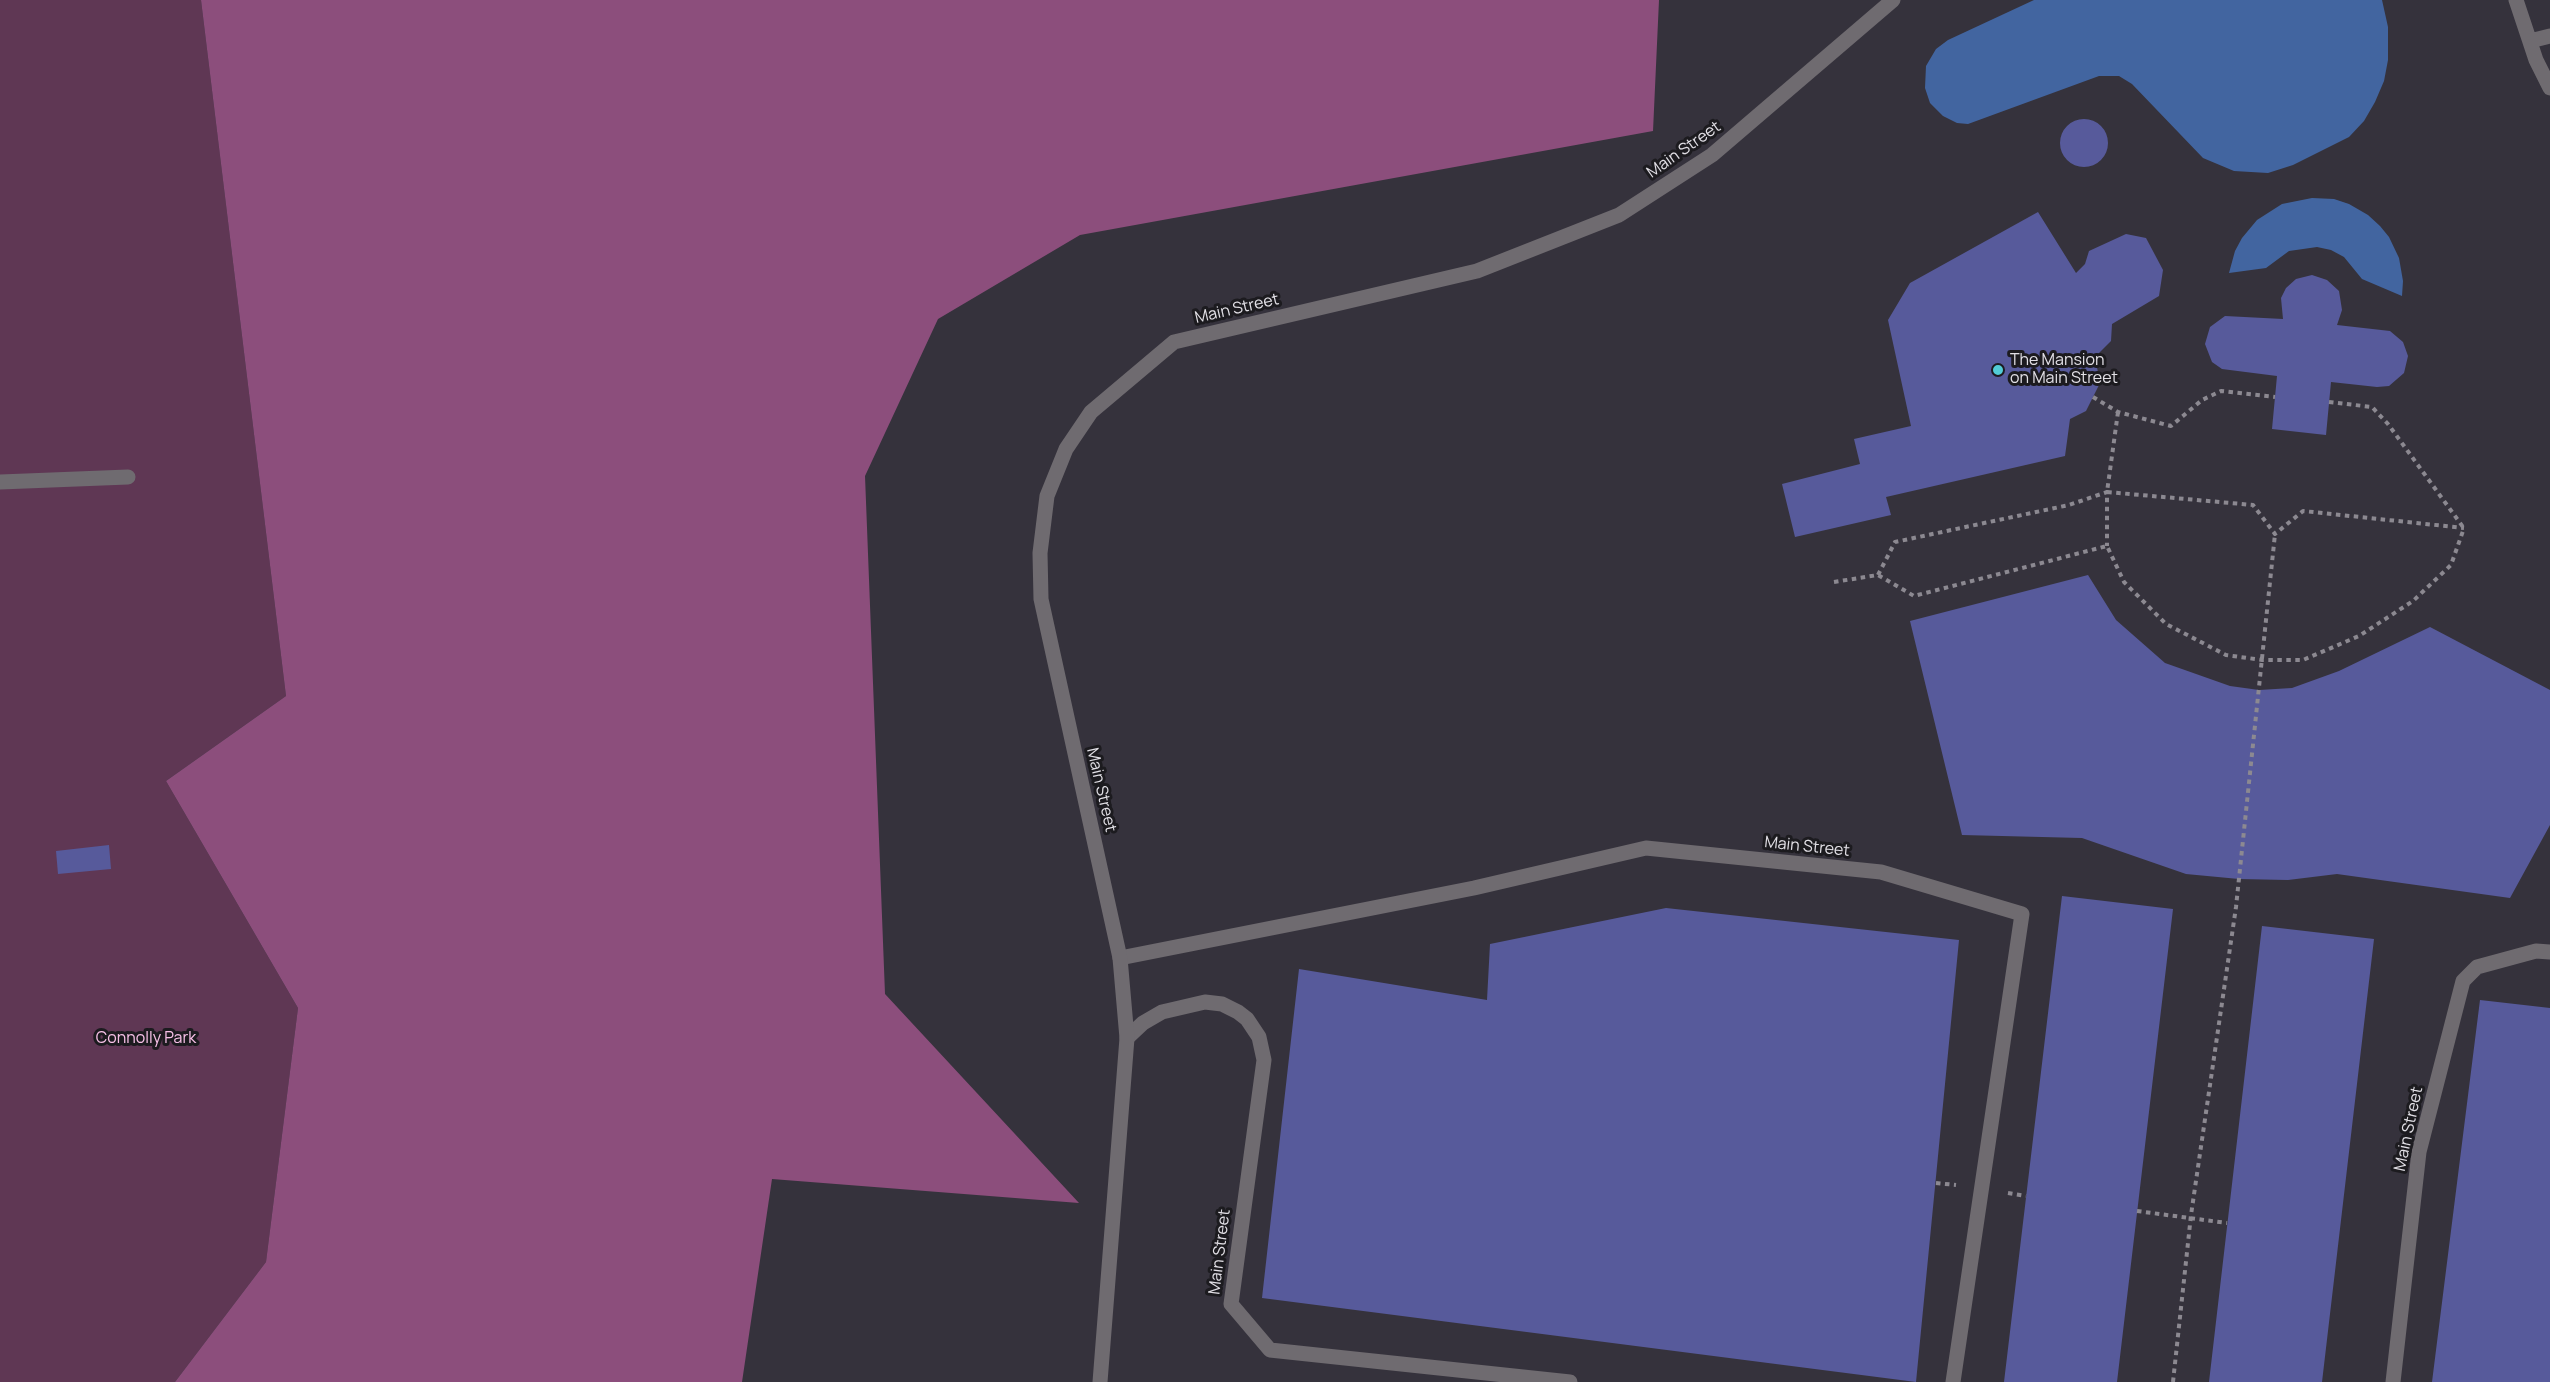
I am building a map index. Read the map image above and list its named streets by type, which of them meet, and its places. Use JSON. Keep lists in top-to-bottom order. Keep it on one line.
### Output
{"streets":{"street":["Main Street"]},"parks":["Connolly Park"],"places":["The Mansion on Main Street"]}
